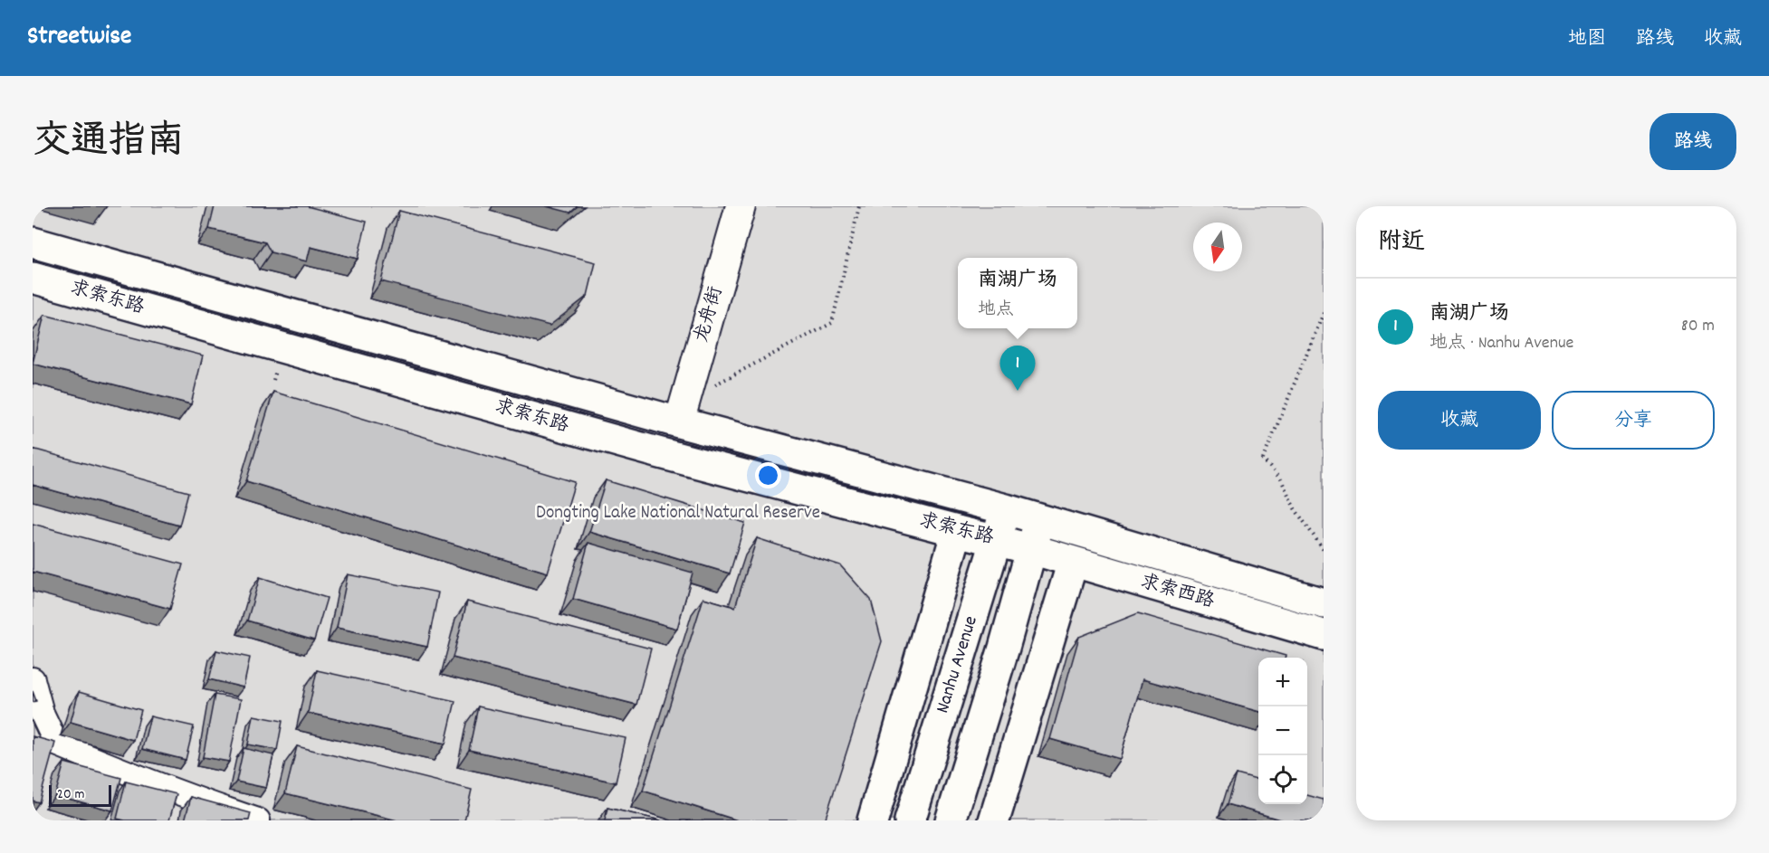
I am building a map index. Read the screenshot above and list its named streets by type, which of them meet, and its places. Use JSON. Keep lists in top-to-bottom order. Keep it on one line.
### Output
{"streets":{"main road":["求索东路","求索西路","Nanhu Avenue"],"street":["龙舟街"]},"crossings":[["求索东路","龙舟街"],["求索东路","求索西路"],["求索东路","Nanhu Avenue"],["求索西路","Nanhu Avenue"]],"parks":["Dongting Lake National Natural Reserve"],"scale_bar":"20 m","north":"bottom","page":{"header":"Streetwise","nav":["地图","路线","收藏"],"title":"交通指南","buttons":["路线",["收藏","分享"]],"heading":"附近","popup":["南湖广场","地点"],"list":[{"mark":"1","name":"南湖广场","note":"地点 · Nanhu Avenue","value":"80 m"}],"pins":"1","map_buttons":["+","−"],"scale":"20 m"}}
